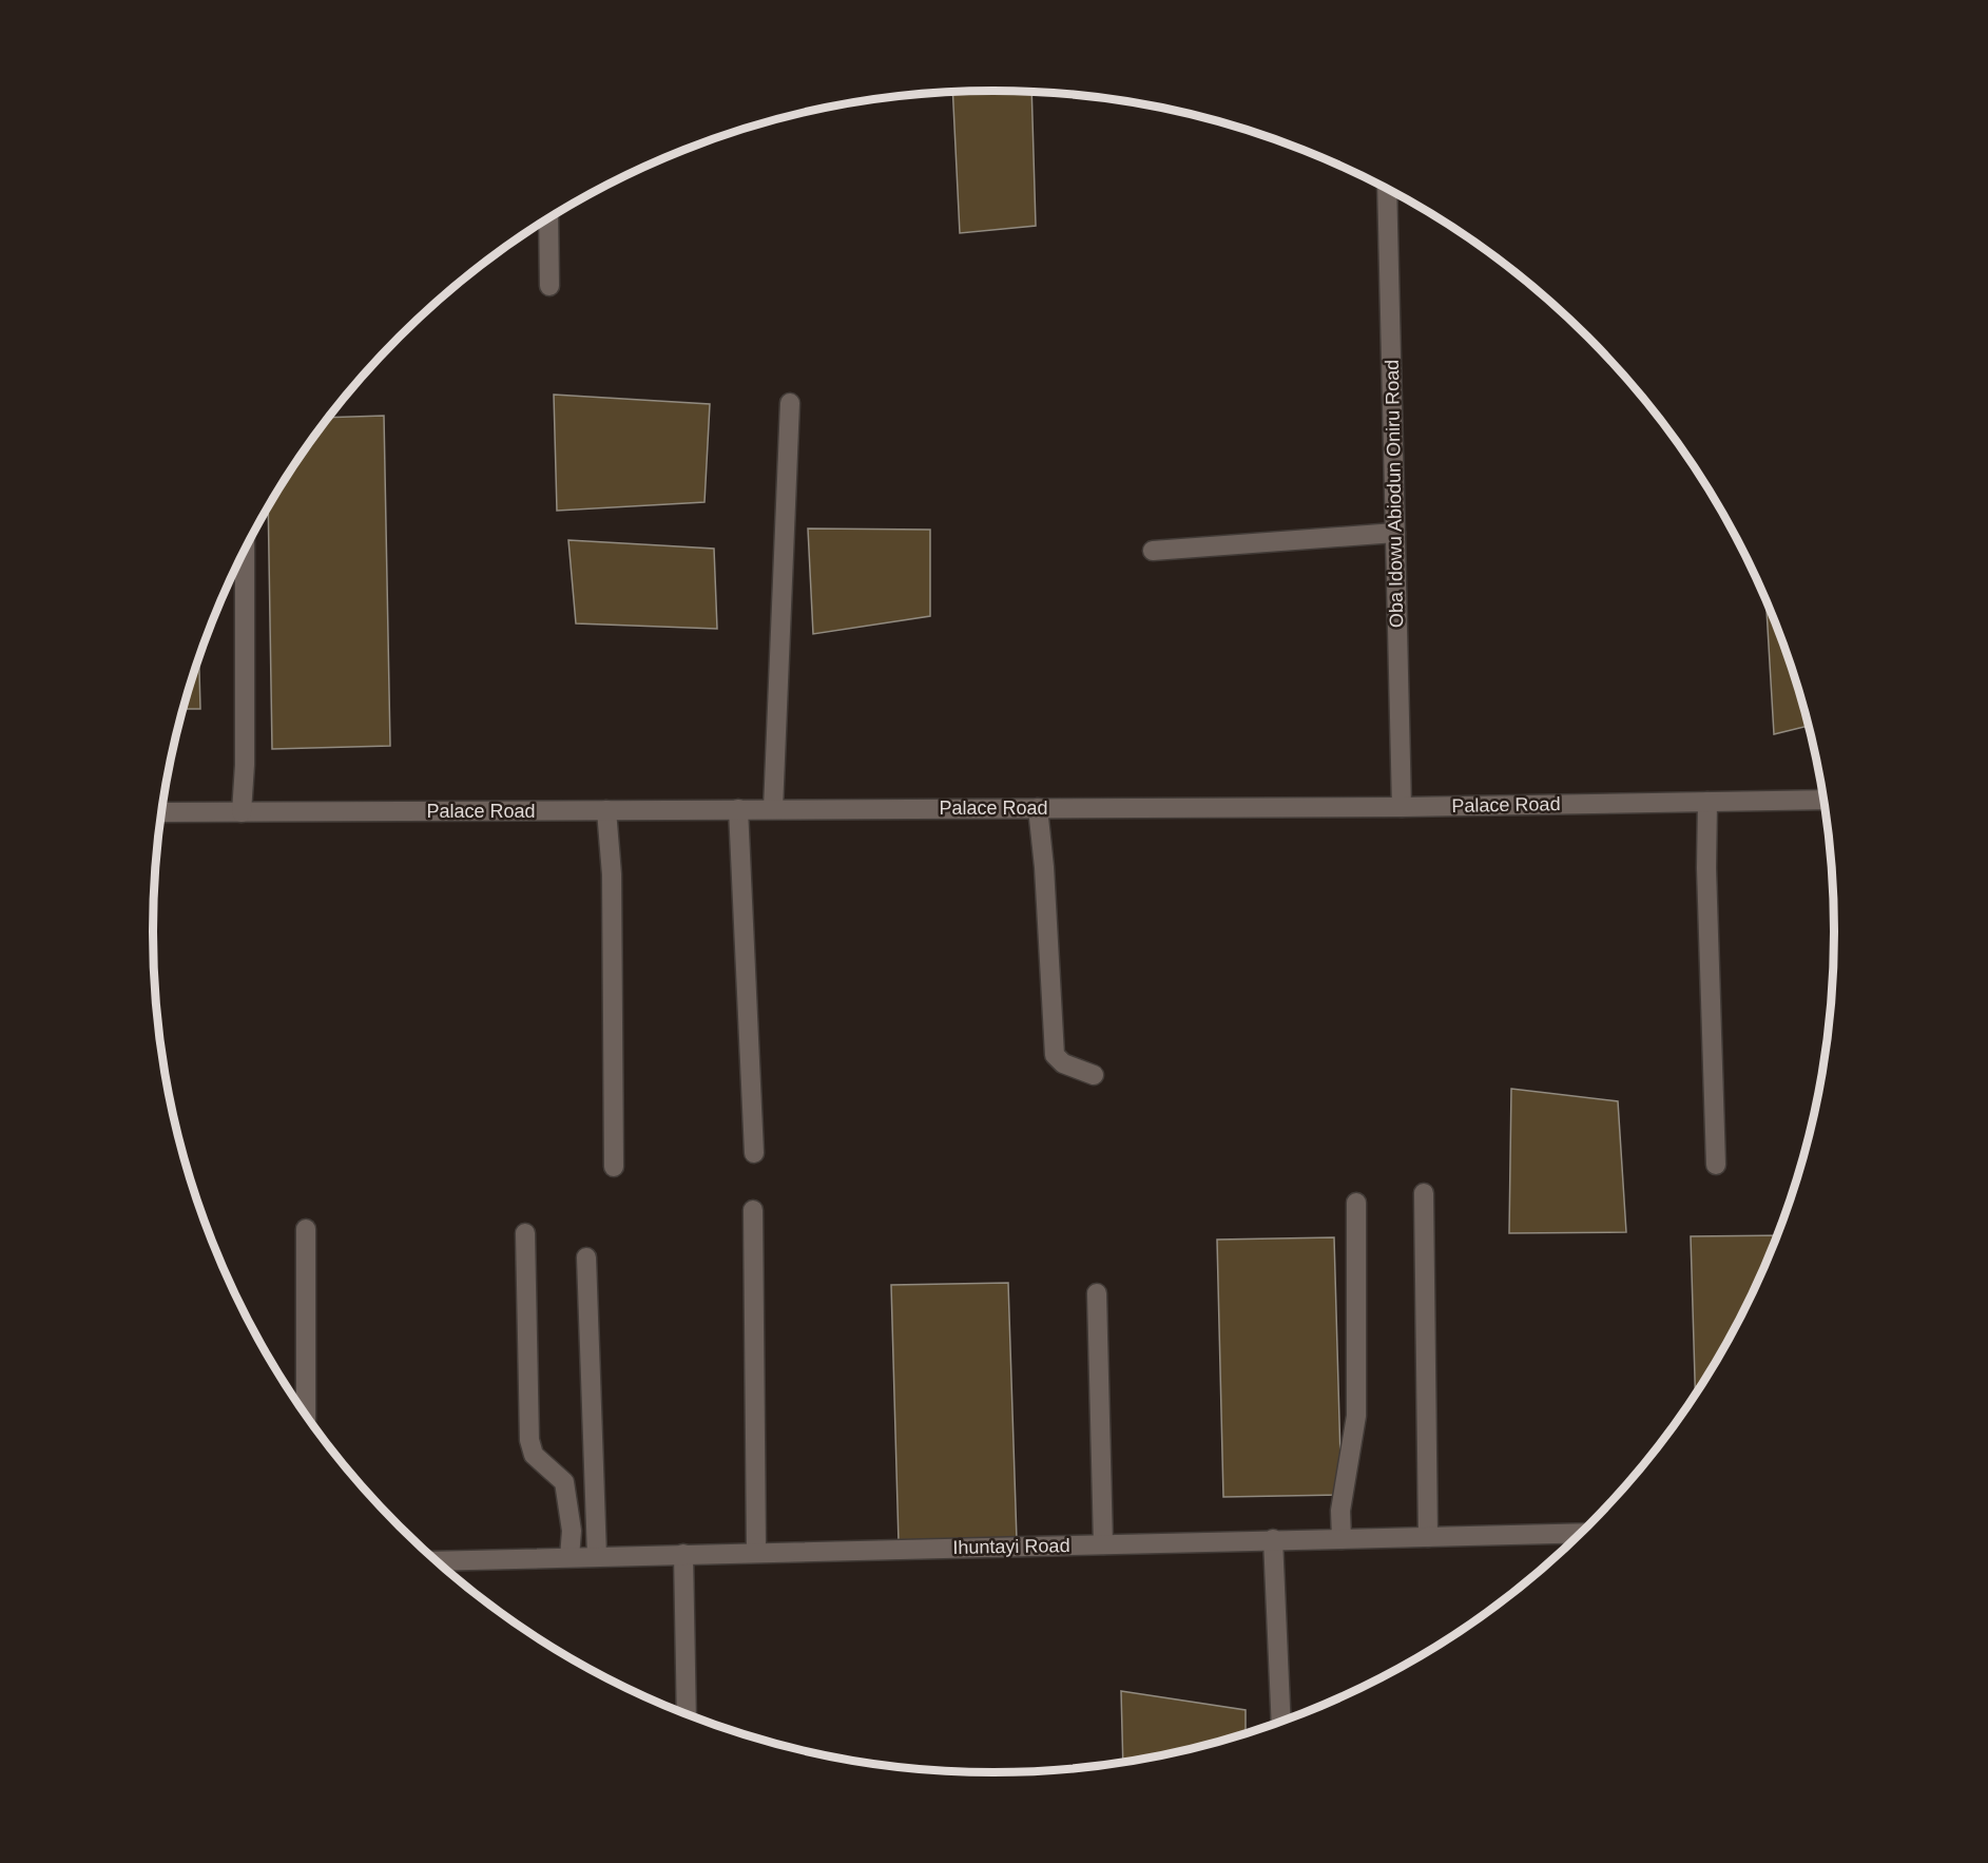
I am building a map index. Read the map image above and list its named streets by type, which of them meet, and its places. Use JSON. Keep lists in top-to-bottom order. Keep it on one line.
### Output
{"streets":{"street":["Oba Idowu Abiodun Oniru Road","Palace Road","Ihuntayi Road"]},"crossings":[["Oba Idowu Abiodun Oniru Road","Palace Road"]]}
